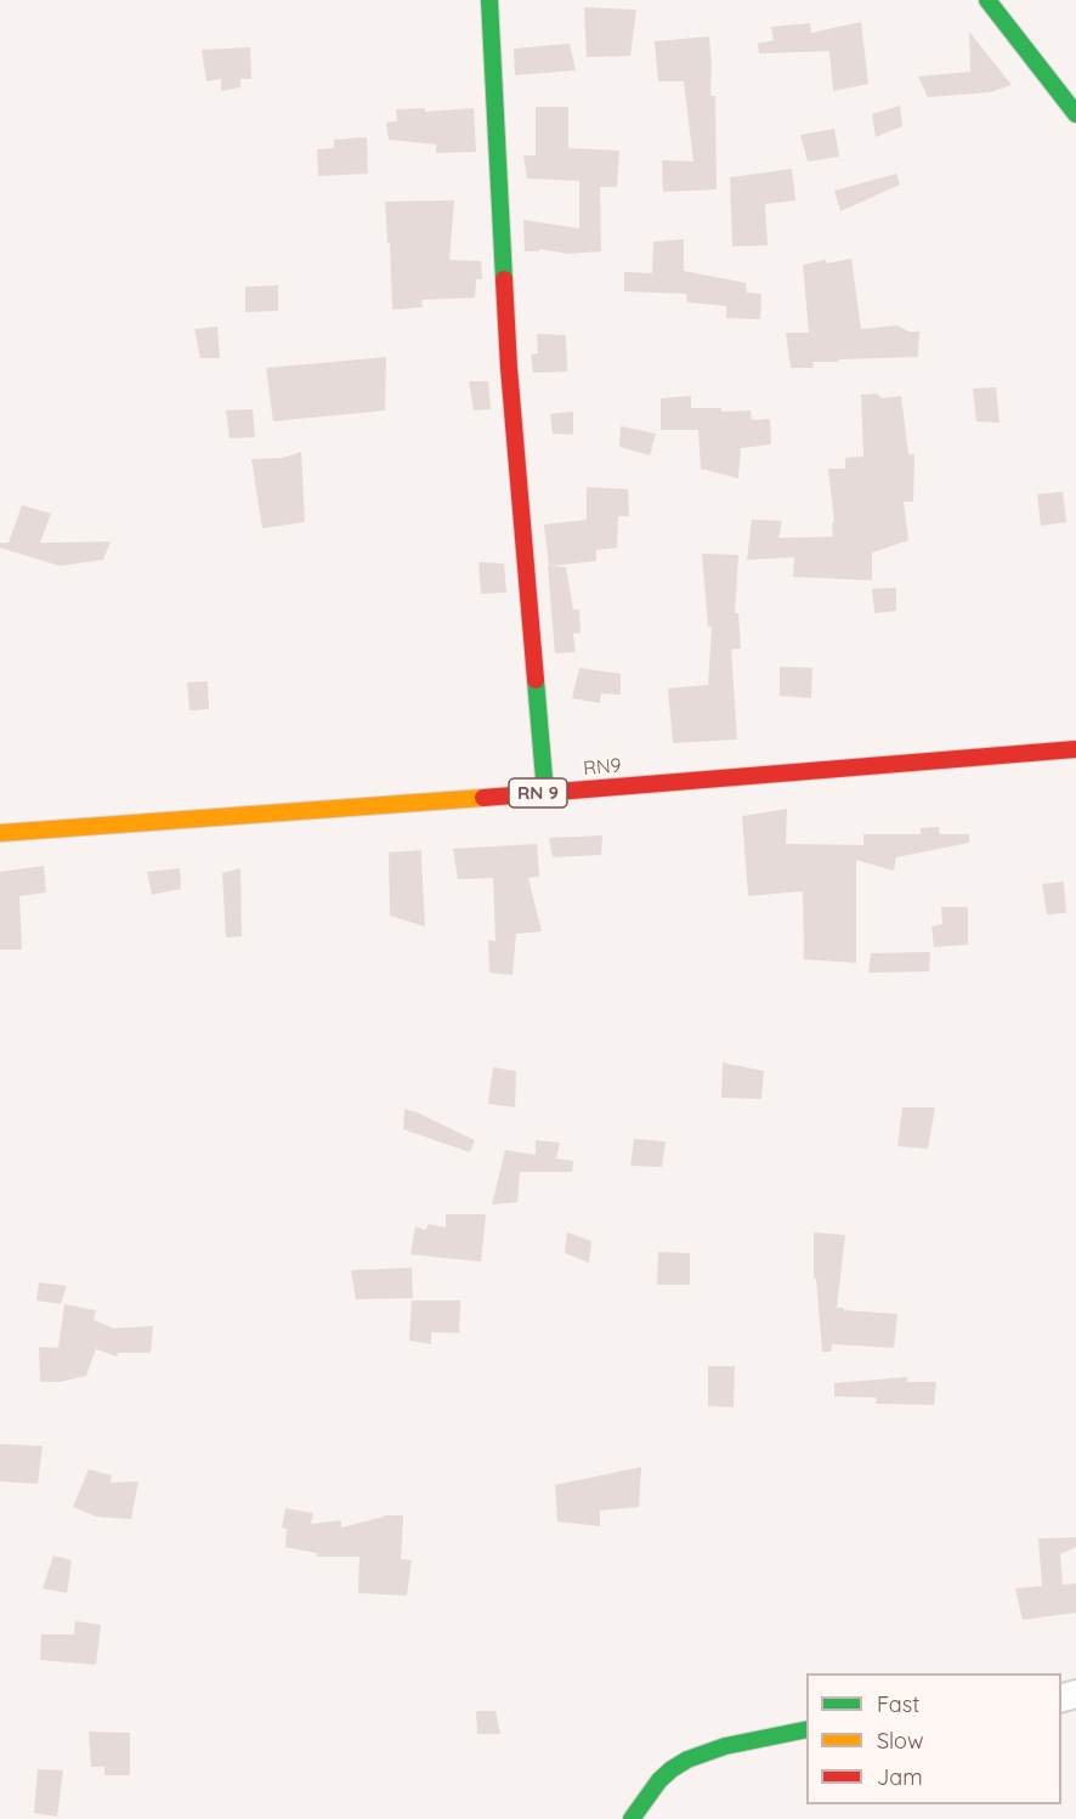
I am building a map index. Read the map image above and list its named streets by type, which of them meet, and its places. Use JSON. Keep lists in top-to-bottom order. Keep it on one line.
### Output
{"streets":{"main road":["RN9","RN 9"]},"legend":["Fast","Slow","Jam"]}
